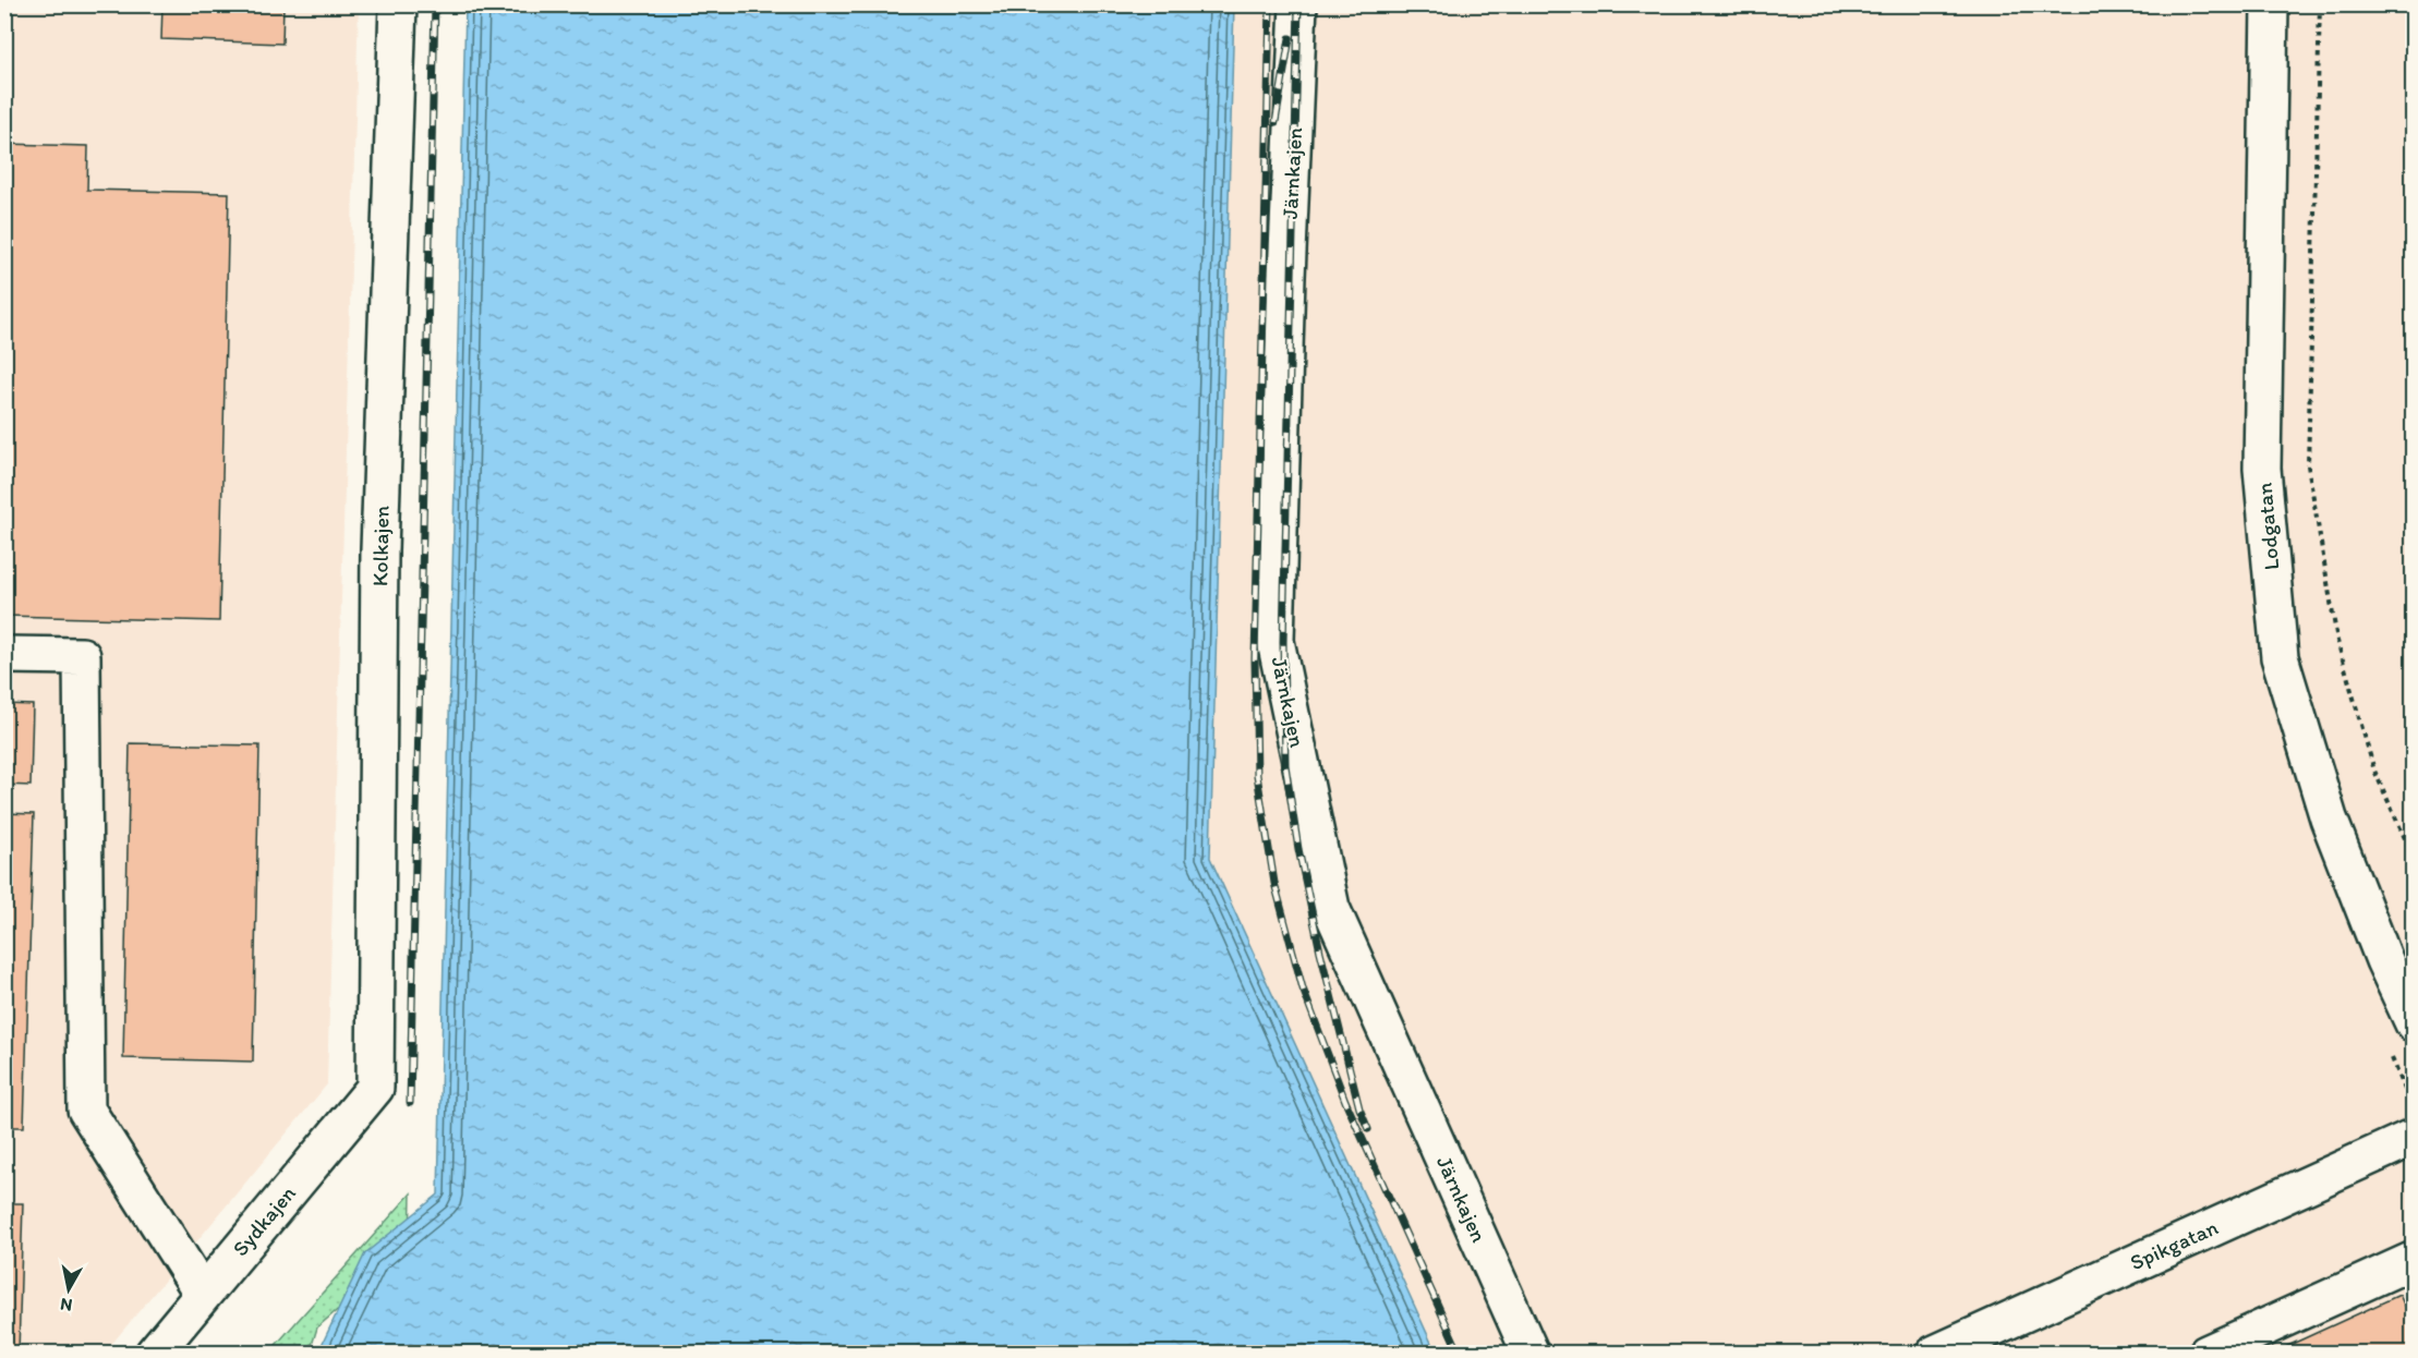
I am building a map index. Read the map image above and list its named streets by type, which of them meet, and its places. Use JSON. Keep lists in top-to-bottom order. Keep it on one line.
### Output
{"streets":{"street":["Järnkajen","Lodgatan","Kolkajen","Sydkajen","Spikgatan"]},"crossings":[["Kolkajen","Sydkajen"]],"north":"bottom"}
